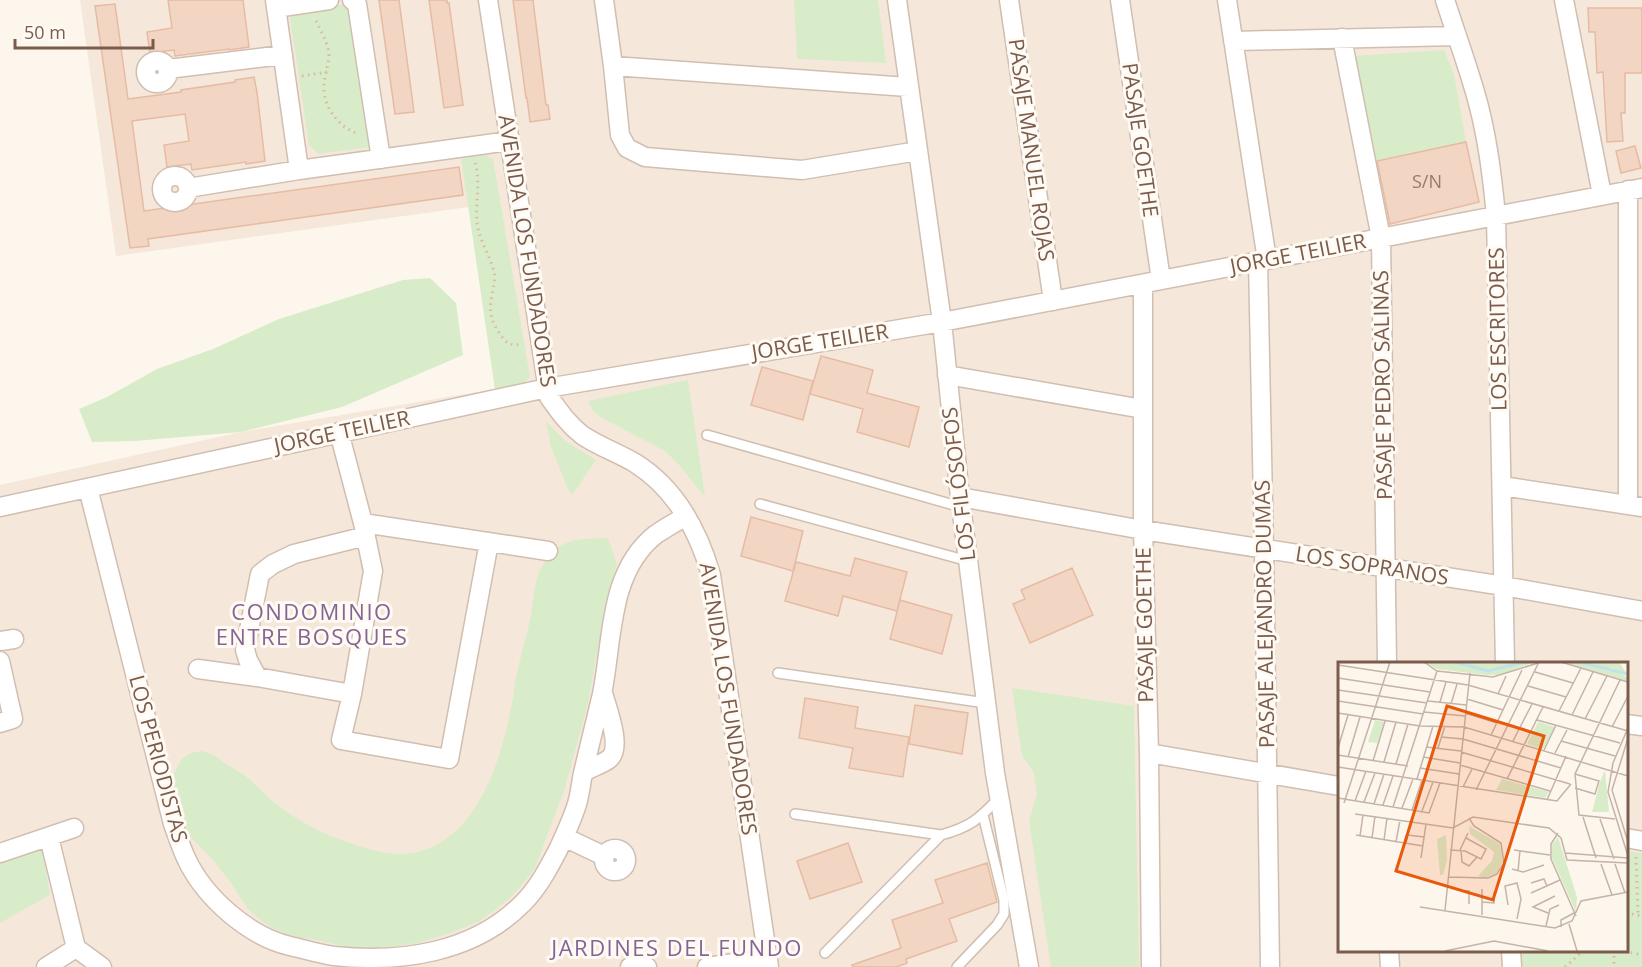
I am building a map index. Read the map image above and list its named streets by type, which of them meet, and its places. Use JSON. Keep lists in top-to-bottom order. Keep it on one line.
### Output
{"streets":{"street":["PASAJE GOETHE","PASAJE MANUEL ROJAS","AVENIDA LOS FUNDADORES","JORGE TEILIER","LOS ESCRITORES","PASAJE PEDRO SALINAS","LOS FILÓSOFOS","LOS SOPRANOS","PASAJE ALEJANDRO DUMAS","LOS PERIODISTAS"]},"crossings":[["PASAJE GOETHE","JORGE TEILIER"],["PASAJE GOETHE","LOS SOPRANOS"],["PASAJE MANUEL ROJAS","JORGE TEILIER"],["AVENIDA LOS FUNDADORES","JORGE TEILIER"],["AVENIDA LOS FUNDADORES","LOS PERIODISTAS"],["JORGE TEILIER","LOS ESCRITORES"],["JORGE TEILIER","PASAJE PEDRO SALINAS"],["JORGE TEILIER","LOS FILÓSOFOS"],["JORGE TEILIER","PASAJE ALEJANDRO DUMAS"],["JORGE TEILIER","LOS PERIODISTAS"],["LOS ESCRITORES","LOS SOPRANOS"],["PASAJE PEDRO SALINAS","LOS SOPRANOS"],["LOS FILÓSOFOS","LOS SOPRANOS"],["LOS SOPRANOS","PASAJE ALEJANDRO DUMAS"]],"districts":["CONDOMINIO ENTRE BOSQUES","JARDINES DEL FUNDO"],"house_numbers":["S/N"],"scale_bar":"50 m"}
